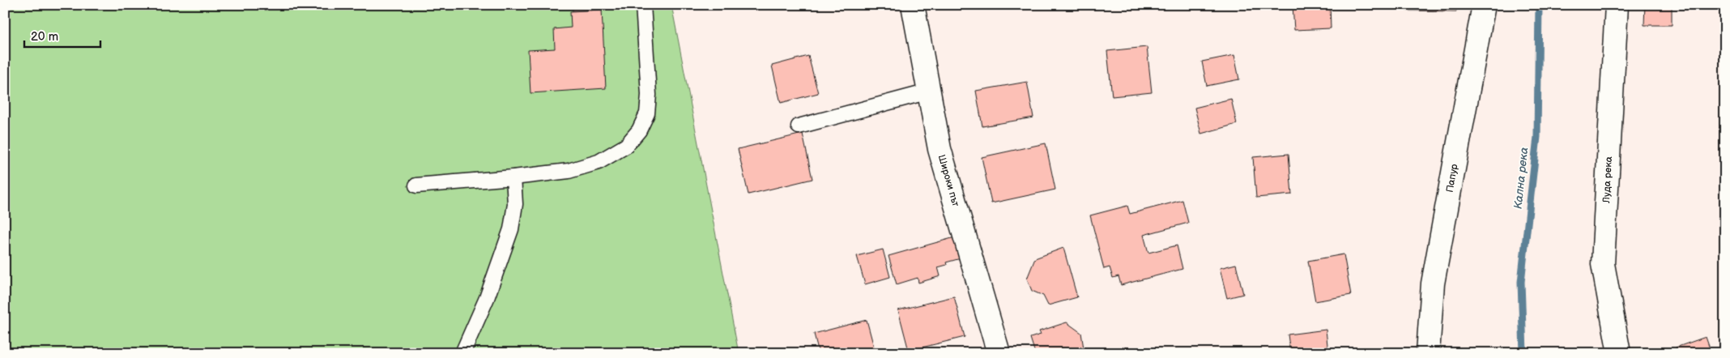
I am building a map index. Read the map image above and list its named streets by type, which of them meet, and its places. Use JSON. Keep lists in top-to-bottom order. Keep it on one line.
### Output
{"streets":{"street":["Папур","Луда река","Широки път"]},"water":["Кална река"],"scale_bar":"20 m"}
